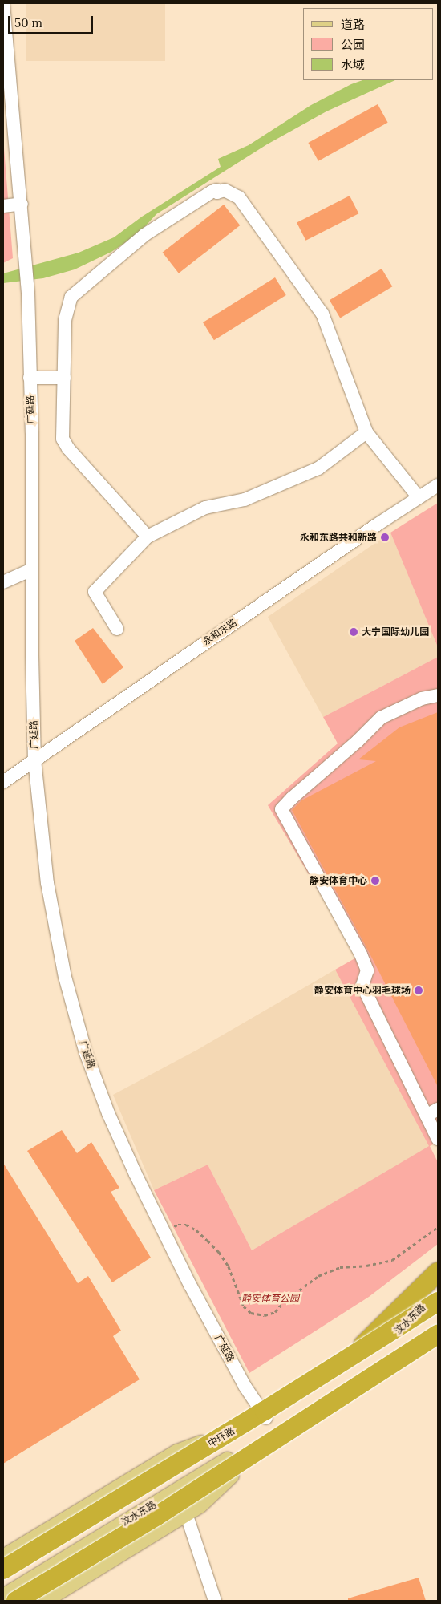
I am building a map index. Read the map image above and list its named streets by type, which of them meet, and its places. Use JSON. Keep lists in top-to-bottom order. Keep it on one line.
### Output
{"streets":{"highway":["中环路"],"main road":["汶水东路"],"street":["广延路","永和东路"]},"crossings":[["广延路","永和东路"],["广延路","汶水东路"]],"parks":["静安体育公园"],"places":["永和东路共和新路","大宁国际幼儿园","静安体育中心","静安体育中心羽毛球场"],"legend":["道路","公园","水域"],"scale_bar":"50 m"}
